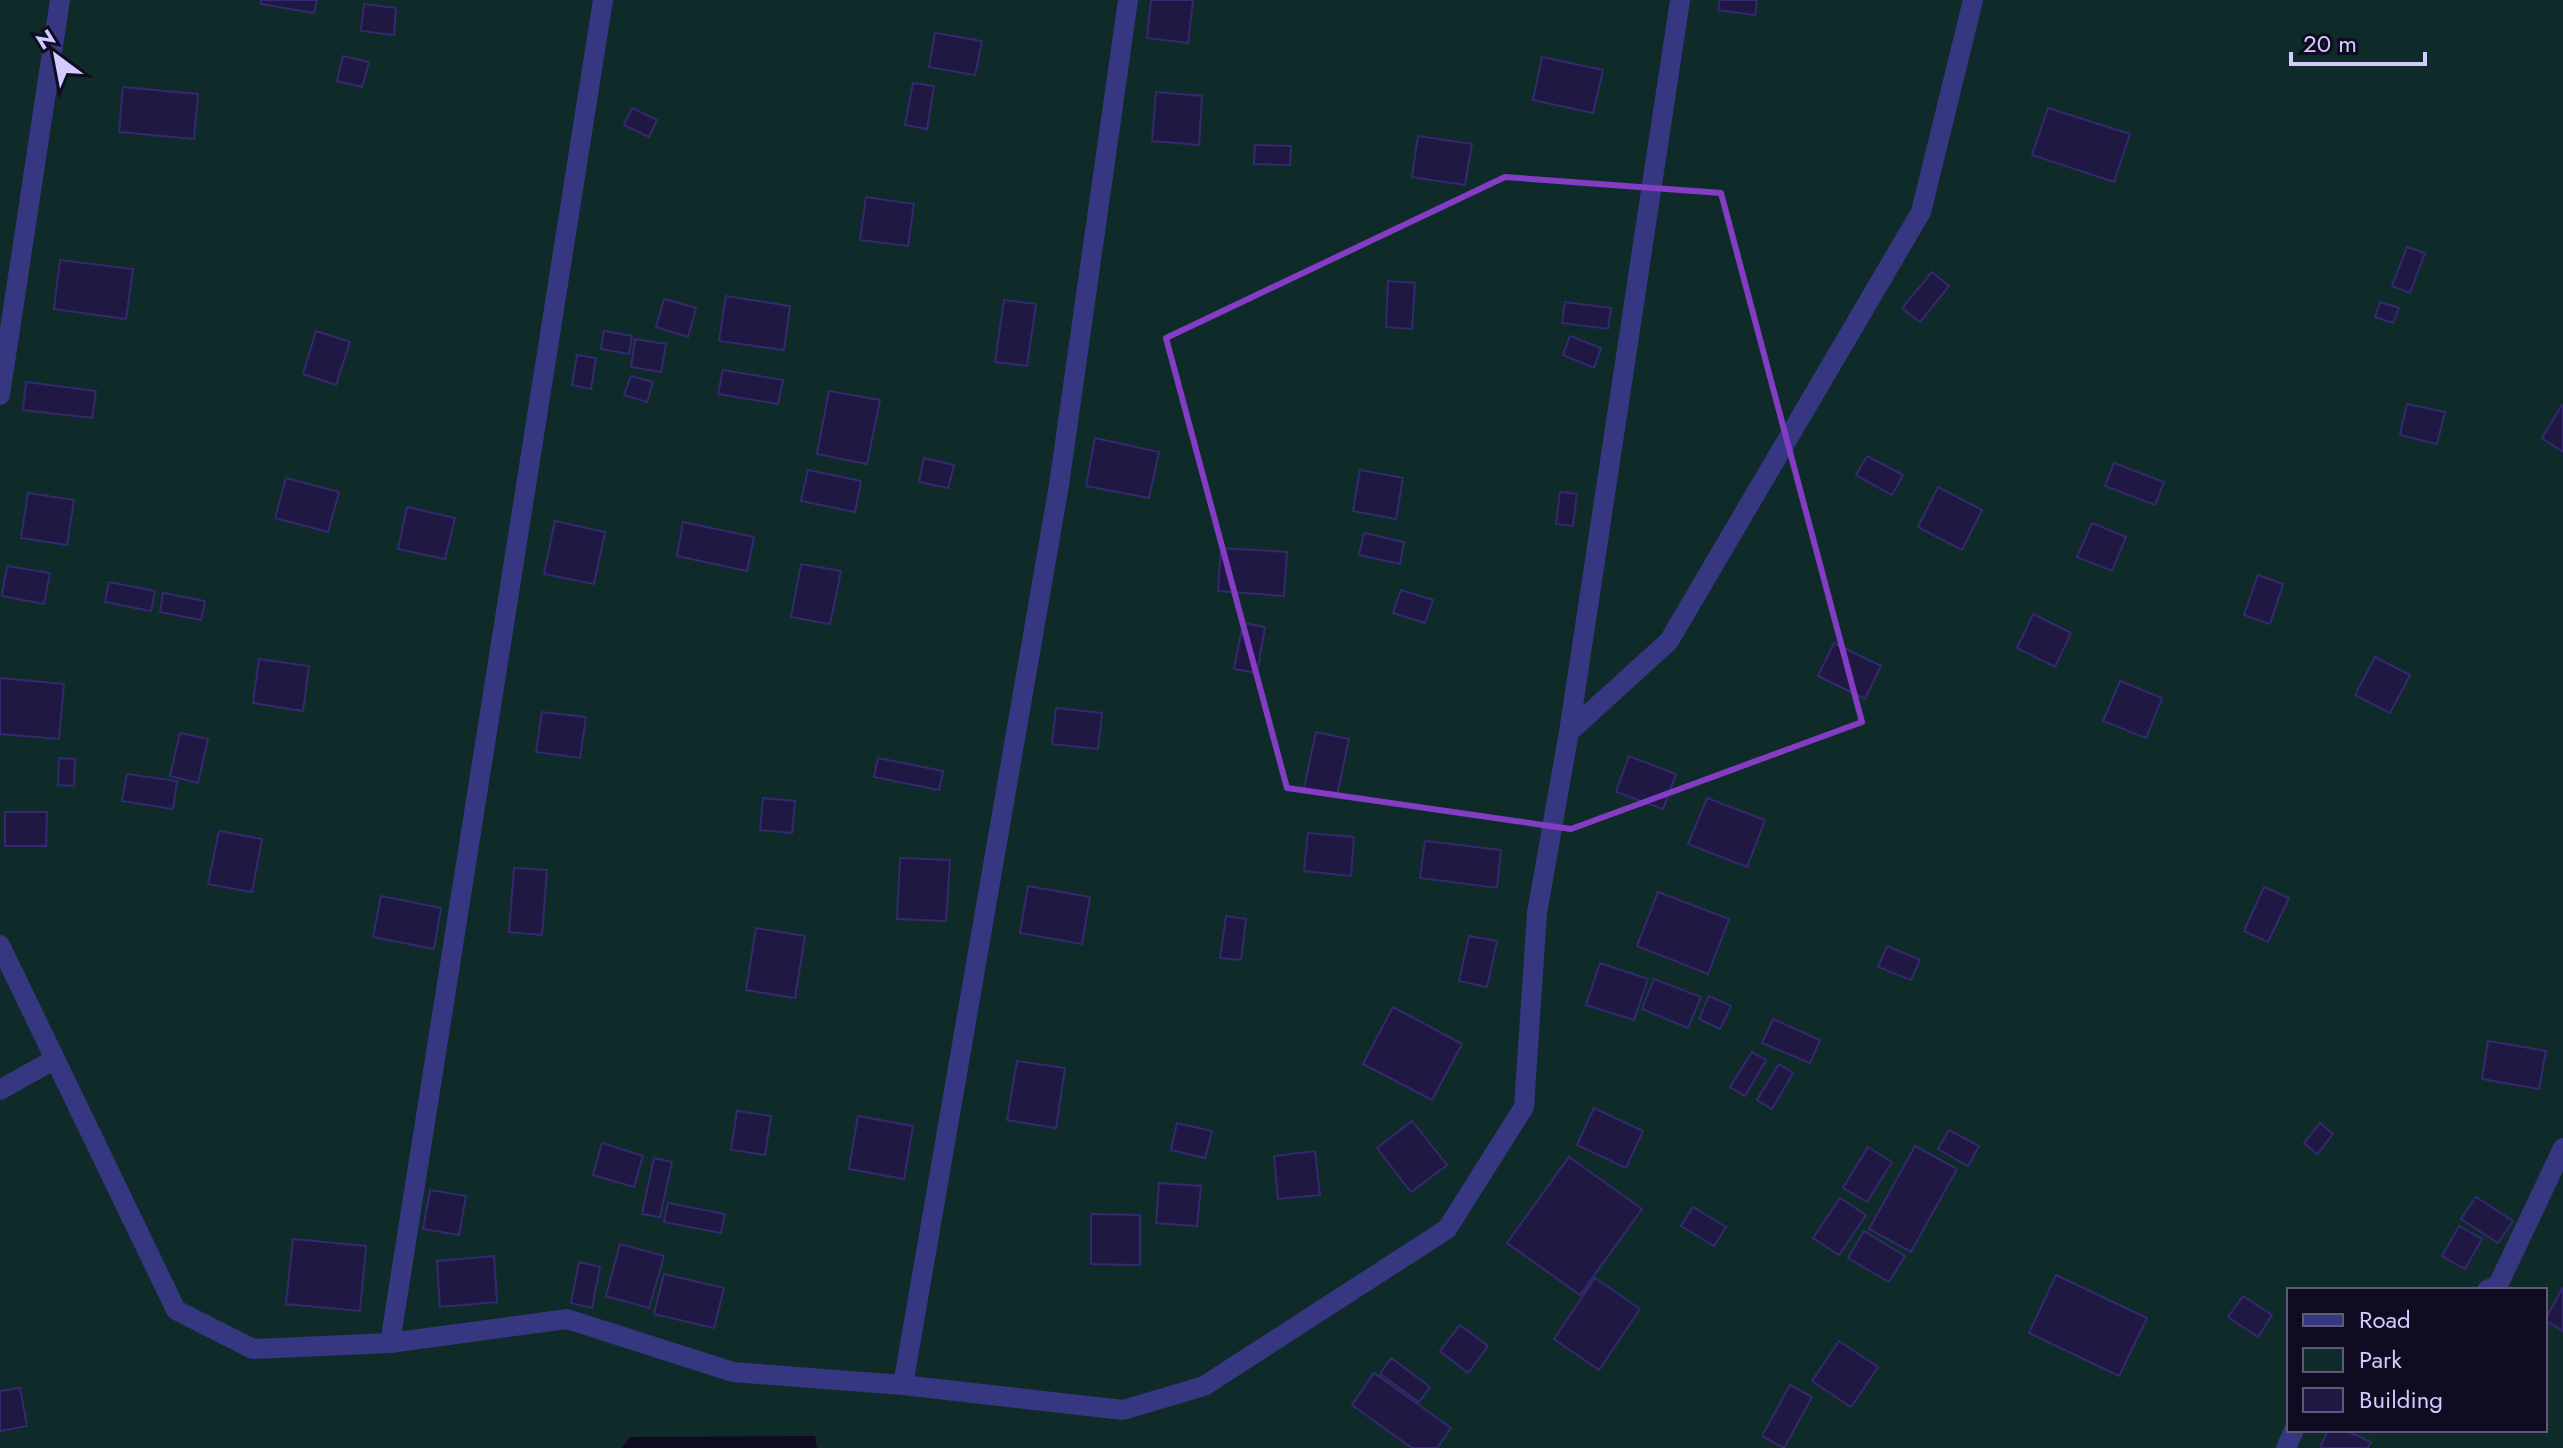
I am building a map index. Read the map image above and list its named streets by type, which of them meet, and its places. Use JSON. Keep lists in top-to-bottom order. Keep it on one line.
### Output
{"legend":["Road","Park","Building"],"scale_bar":"20 m","north":"top left"}
